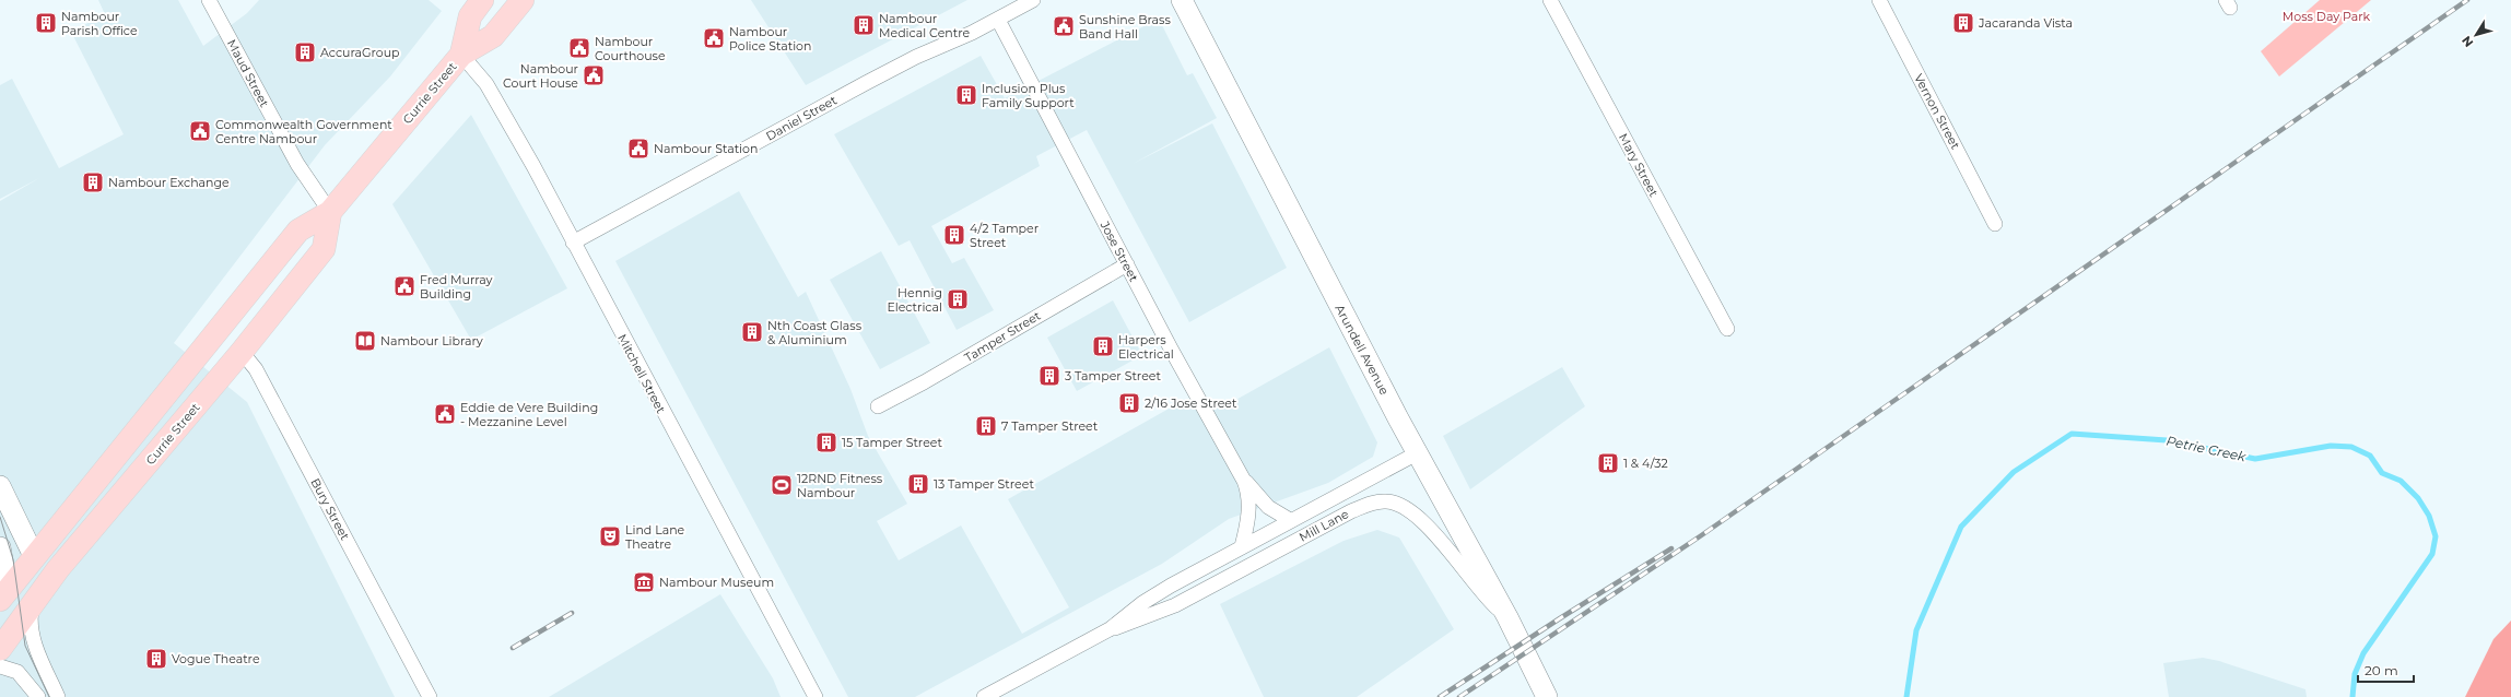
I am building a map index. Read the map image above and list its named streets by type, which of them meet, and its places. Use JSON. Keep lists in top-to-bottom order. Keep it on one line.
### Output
{"streets":{"main road":["Currie Street","Arundell Avenue","Bury Street"],"street":["Maud Street","Vernon Street","Daniel Street","Mary Street","Jose Street","Tamper Street","Mitchell Street","Mill Lane"]},"crossings":[["Maud Street","Currie Street"],["Currie Street","Mitchell Street"],["Currie Street","Bury Street"],["Daniel Street","Jose Street"],["Daniel Street","Mitchell Street"],["Jose Street","Tamper Street"],["Jose Street","Mill Lane"],["Arundell Avenue","Mill Lane"]],"water":["Petrie Creek"],"parks":["Moss Day Park"],"places":{"building":["Nambour Parish Office","Jacaranda Vista","Nambour Medical Centre","AccuraGroup","Inclusion Plus Family Support","Nambour Exchange","4/2 Tamper Street","Hennig Electrical","Nth Coast Glass & Aluminium","Harpers Electrical","3 Tamper Street","2/16 Jose Street","7 Tamper Street","15 Tamper Street","1 & 4/32","13 Tamper Street","Vogue Theatre"],"public building":["Sunshine Brass Band Hall","Nambour Police Station","Nambour Courthouse","Nambour Court House","Commonwealth Government Centre Nambour","Nambour Station","Fred Murray Building","Eddie de Vere Building - Mezzanine Level"],"library":["Nambour Library"],"sports":["12RND Fitness Nambour"],"theatre":["Lind Lane Theatre"],"museum":["Nambour Museum"]},"scale_bar":"20 m","north":"bottom left"}
